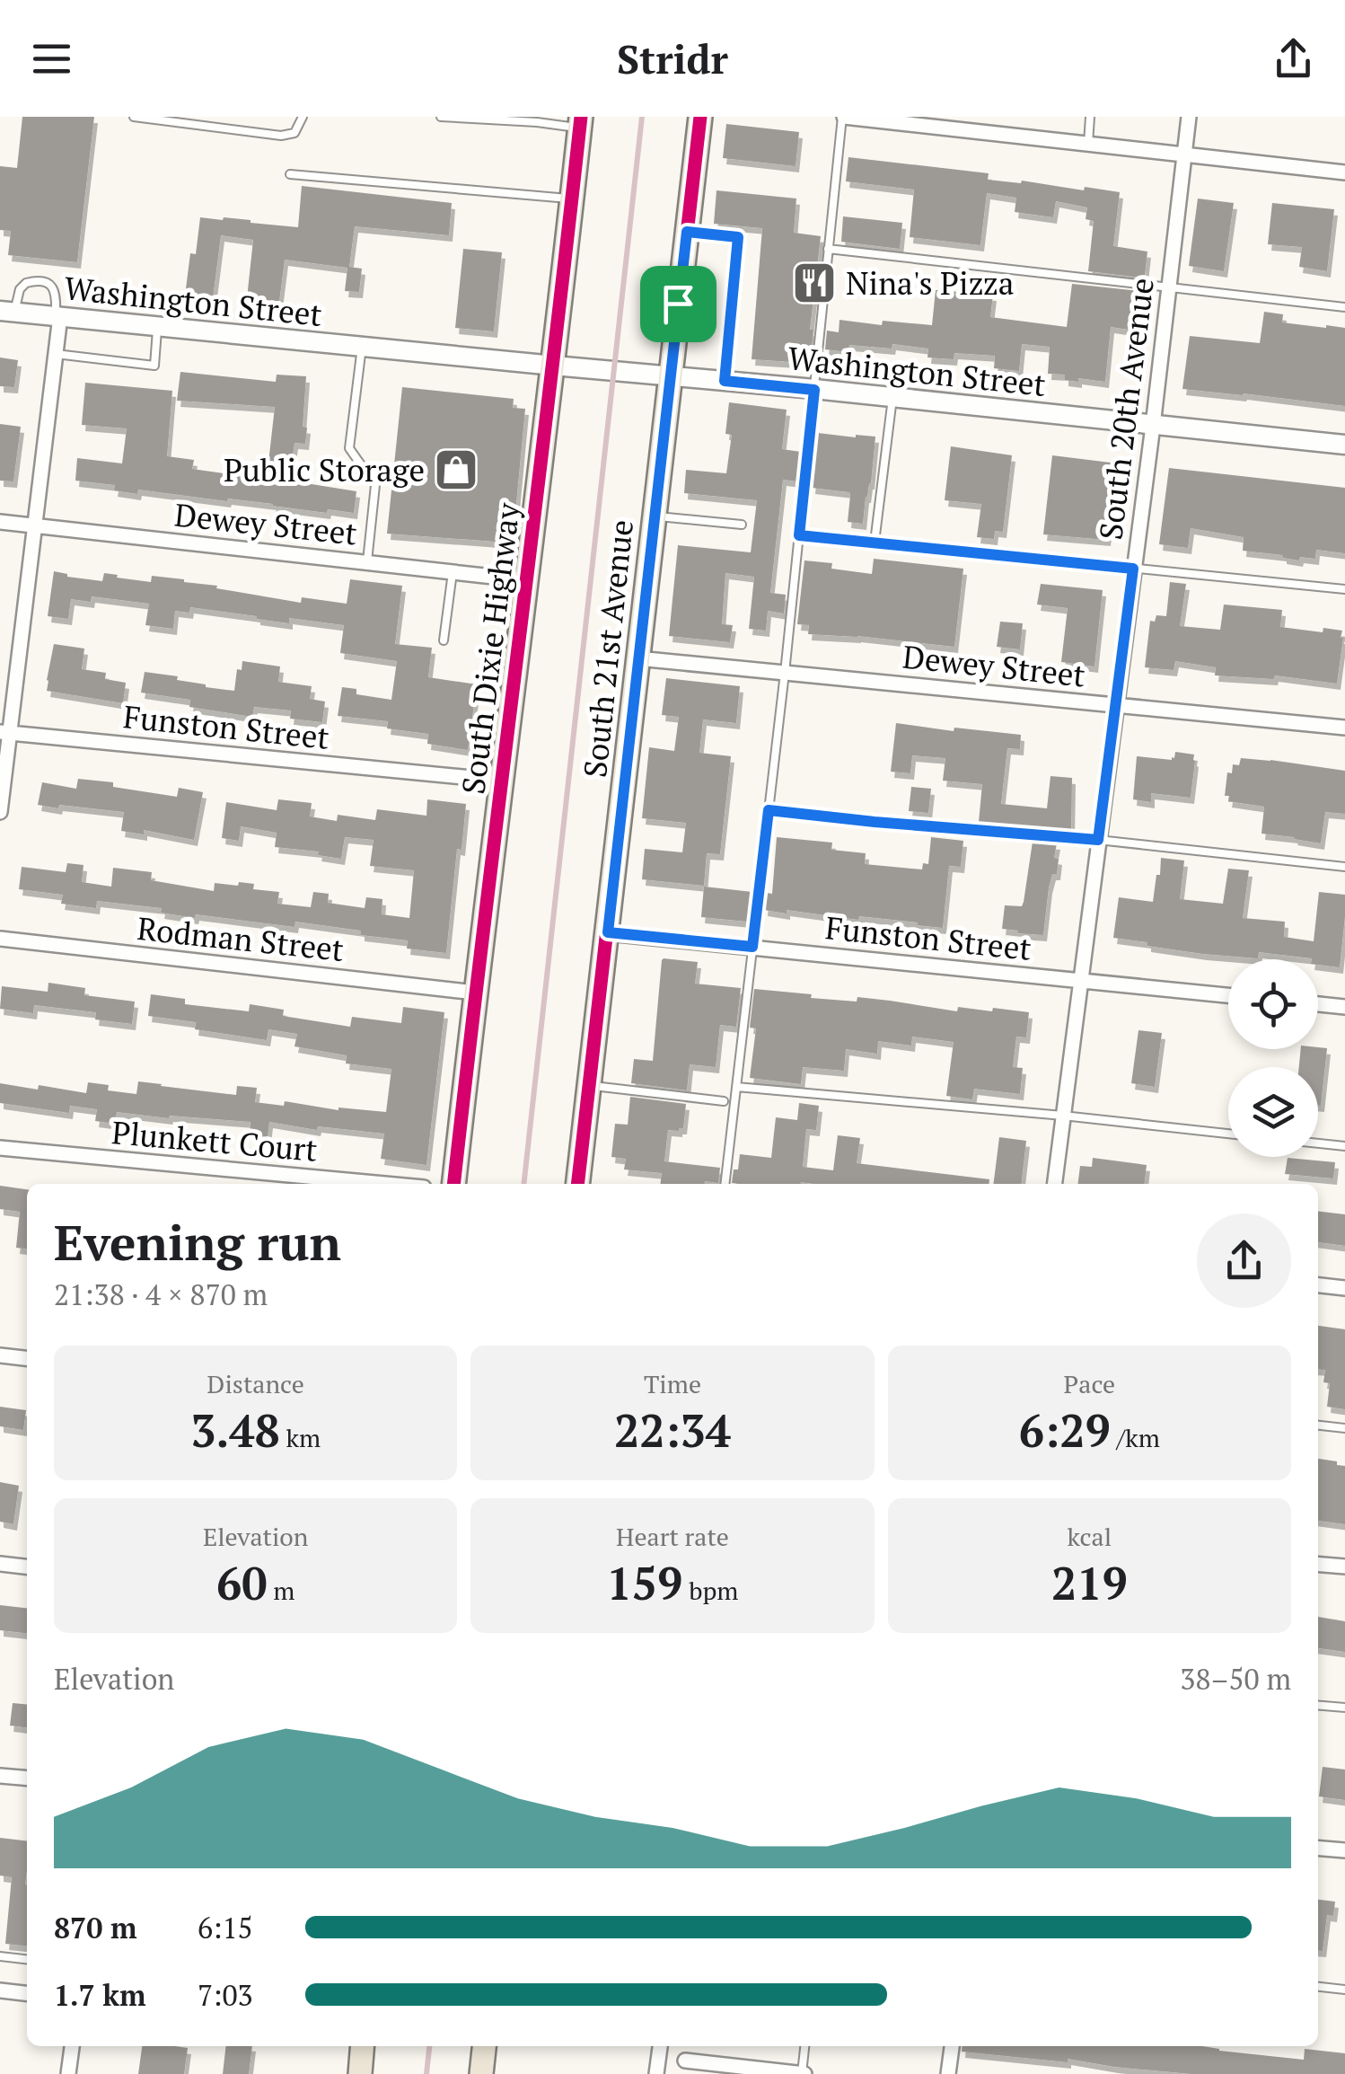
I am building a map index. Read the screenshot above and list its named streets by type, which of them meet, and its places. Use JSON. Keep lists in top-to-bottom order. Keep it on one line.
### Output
{"streets":{"main road":["South Dixie Highway","South 21st Avenue"],"street":["Washington Street","South 20th Avenue","Dewey Street","Funston Street","Rodman Street","Plunkett Court"]},"crossings":[["Washington Street","South 20th Avenue"],["Washington Street","South Dixie Highway"],["Washington Street","South 21st Avenue"],["South 20th Avenue","Dewey Street"],["South 20th Avenue","Funston Street"],["Dewey Street","South Dixie Highway"],["Dewey Street","South 21st Avenue"],["South Dixie Highway","Funston Street"],["South Dixie Highway","Rodman Street"],["South 21st Avenue","Funston Street"]],"places":{"restaurant":["Nina's Pizza"],"shop":["Public Storage"]},"page":{"header":"Stridr","heading":["Evening run","21:38 · 4 × 870 m"],"stats":[["Distance","3.48 km"],["Time","22:34"],["Pace","6:29 /km"],["Elevation","60 m"],["Heart rate","159 bpm"],["kcal","219"]],"chart":["Elevation","38–50 m"],"list":[{"name":"870 m","note":"6:15"},{"name":"1.7 km","note":"7:03"}]}}
